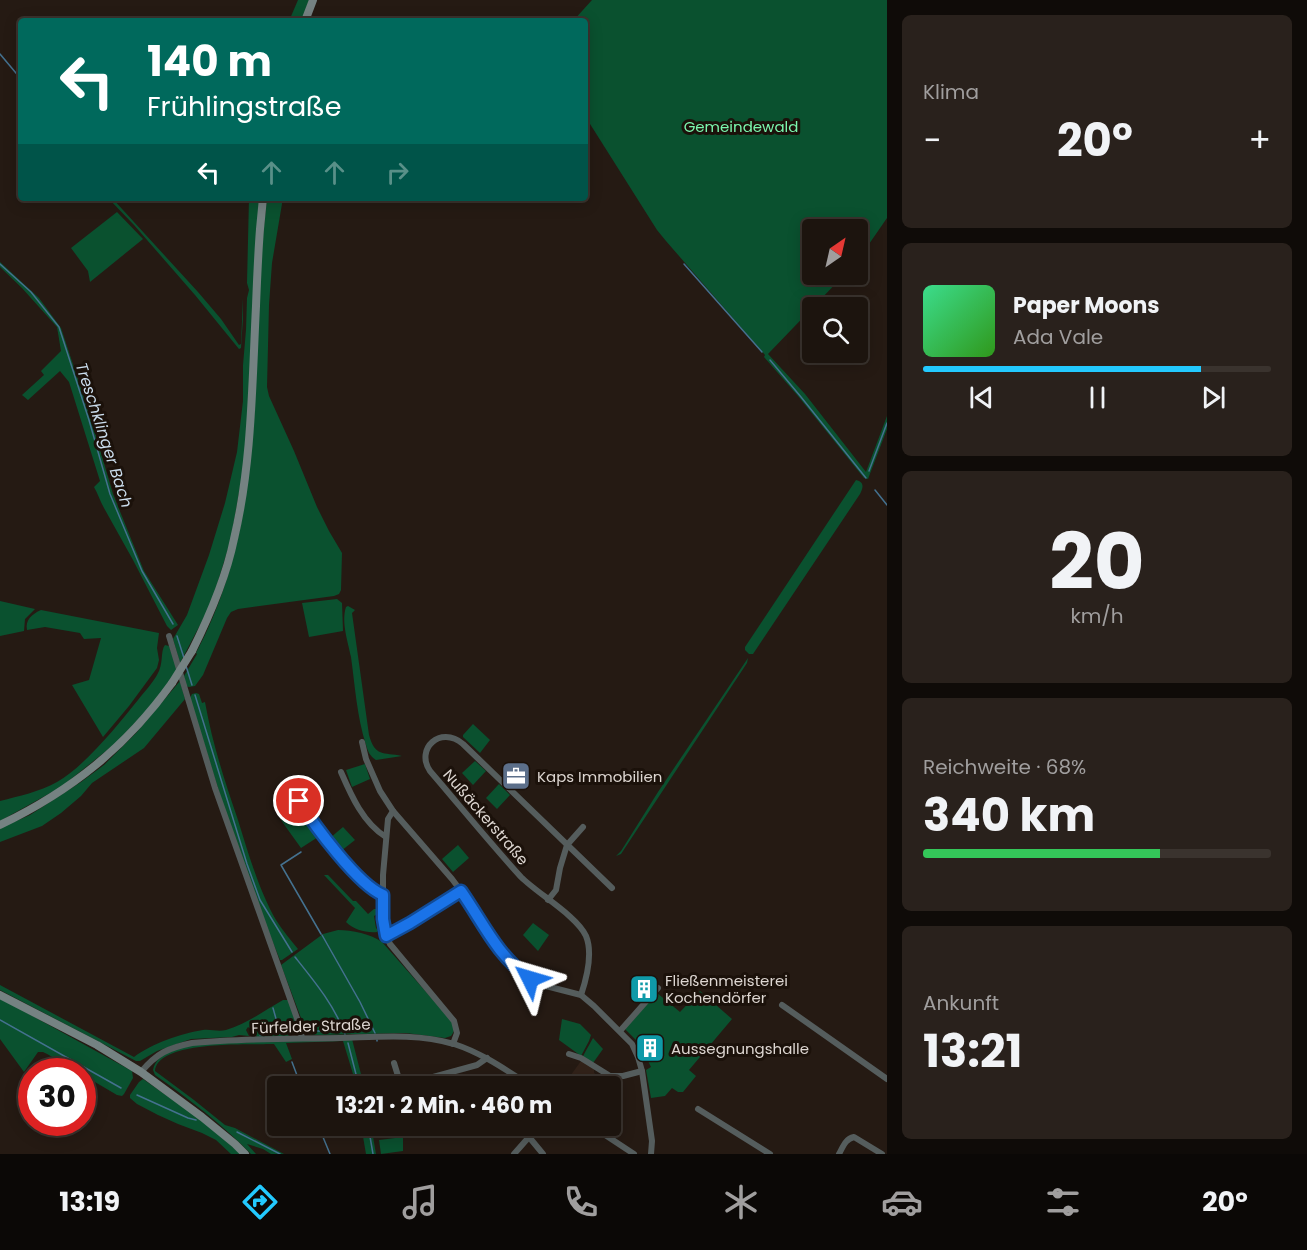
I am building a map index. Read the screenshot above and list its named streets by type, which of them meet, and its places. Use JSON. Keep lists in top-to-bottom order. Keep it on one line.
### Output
{"streets":{"street":["Nußäckerstraße","Fürfelder Straße"]},"water":["Treschklinger Bach"],"parks":["Gemeindewald"],"places":{"office":["Kaps Immobilien"],"building":["Fließenmeisterei Kochendörfer","Aussegnungshalle"]},"north":"top right","page":{"tile":["Klima",["20","km/h"],["Reichweite · 68%","340 km"],["Ankunft","13:21"]],"turn":["140 m","Frühlingstraße"],"heat":["−","20°","+"],"song":["Paper Moons","Ada Vale"],"limit":"30","trip":"13:21 · 2 Min. · 460 m","tabs":["13:19","20°"]}}
